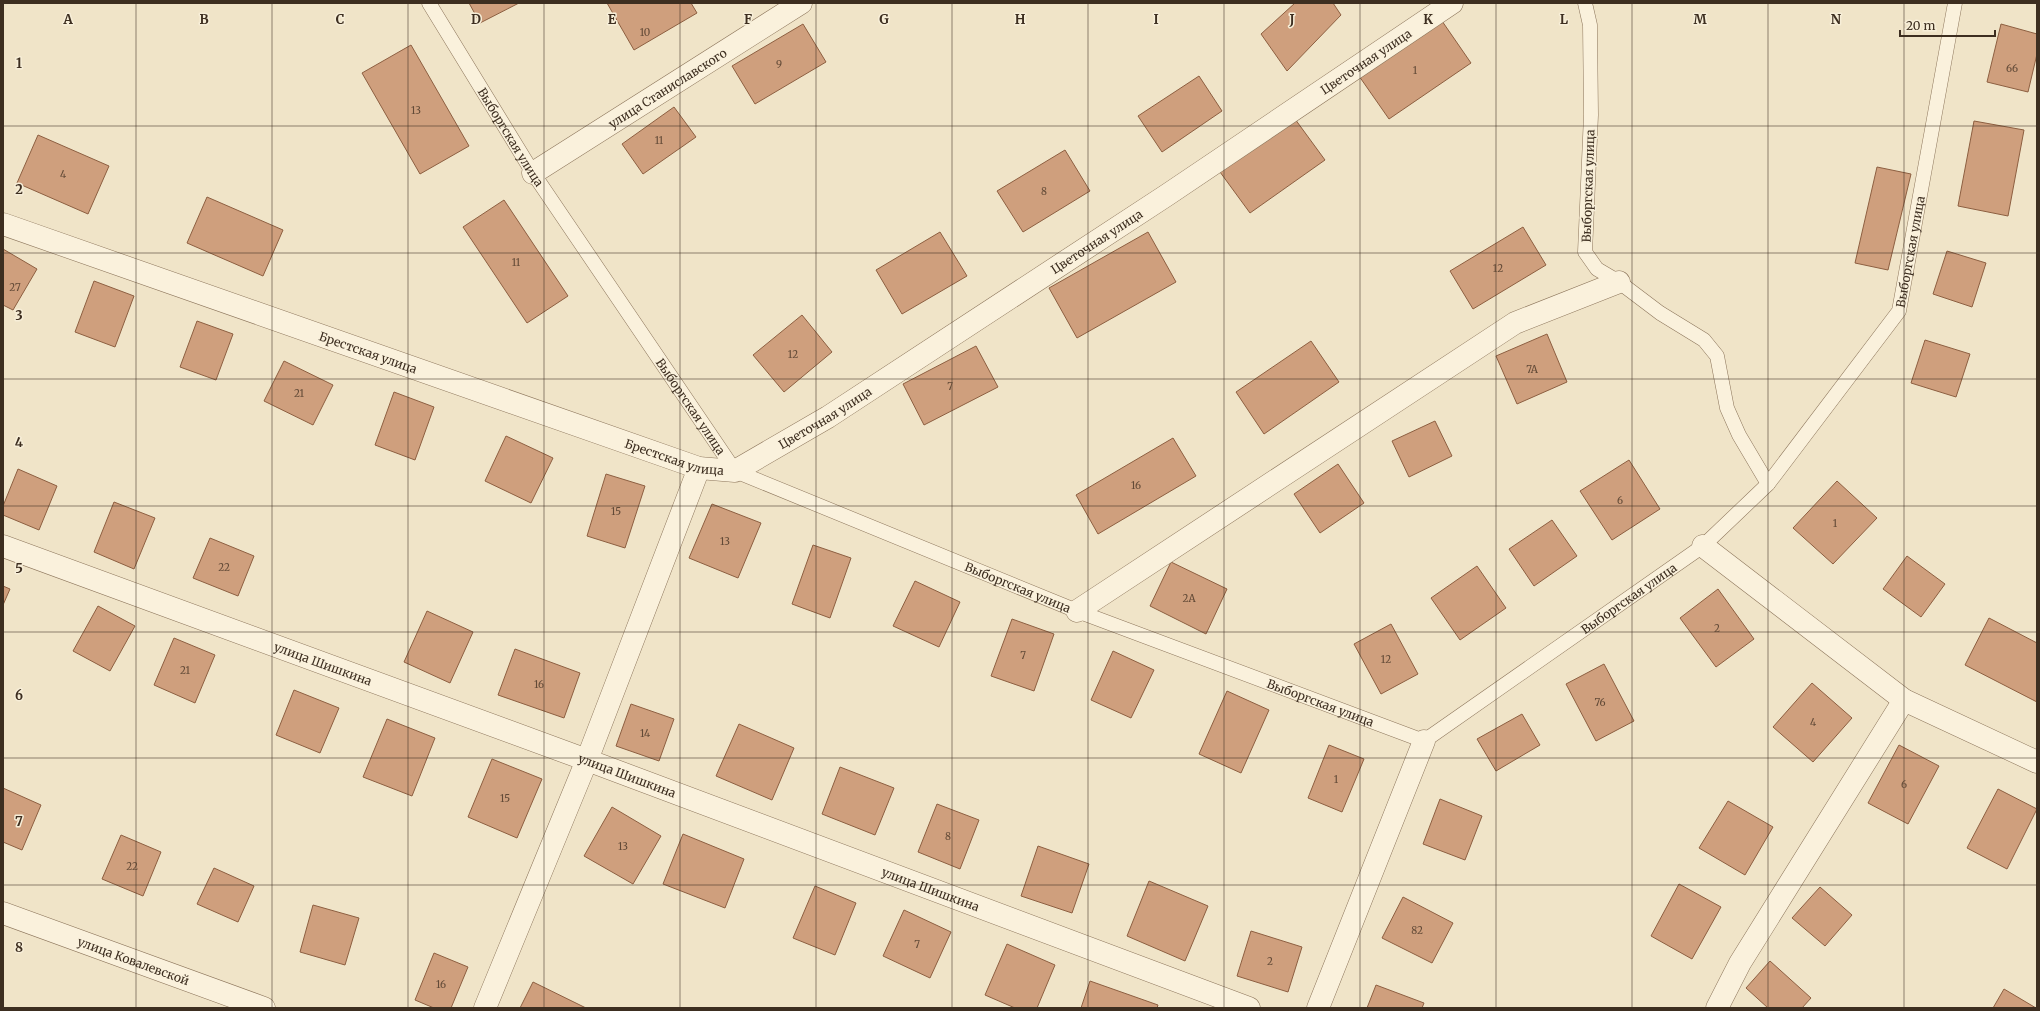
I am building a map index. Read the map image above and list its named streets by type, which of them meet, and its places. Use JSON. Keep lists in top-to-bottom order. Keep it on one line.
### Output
{"streets":{"street":["Цветочная улица","улица Станиславского","Брестская улица","улица Шишкина","улица Ковалевской"],"lane":["Выборгская улица"]},"crossings":[["Цветочная улица","Выборгская улица"],["Цветочная улица","Брестская улица"],["улица Станиславского","Выборгская улица"],["Выборгская улица","Брестская улица"]],"house_numbers":["10","9","66","1","13","11","4","8","11","12","27","12","7А","7","21","16","6","15","1","13","22","2А","2","7","12","21","16","76","4","14","1","6","15","8","13","22","82","7","2","16"],"scale_bar":"20 m","grid":{"columns":["A","B","C","D","E","F","G","H","I","J","K","L","M","N"],"rows":["1","2","3","4","5","6","7","8"]}}
